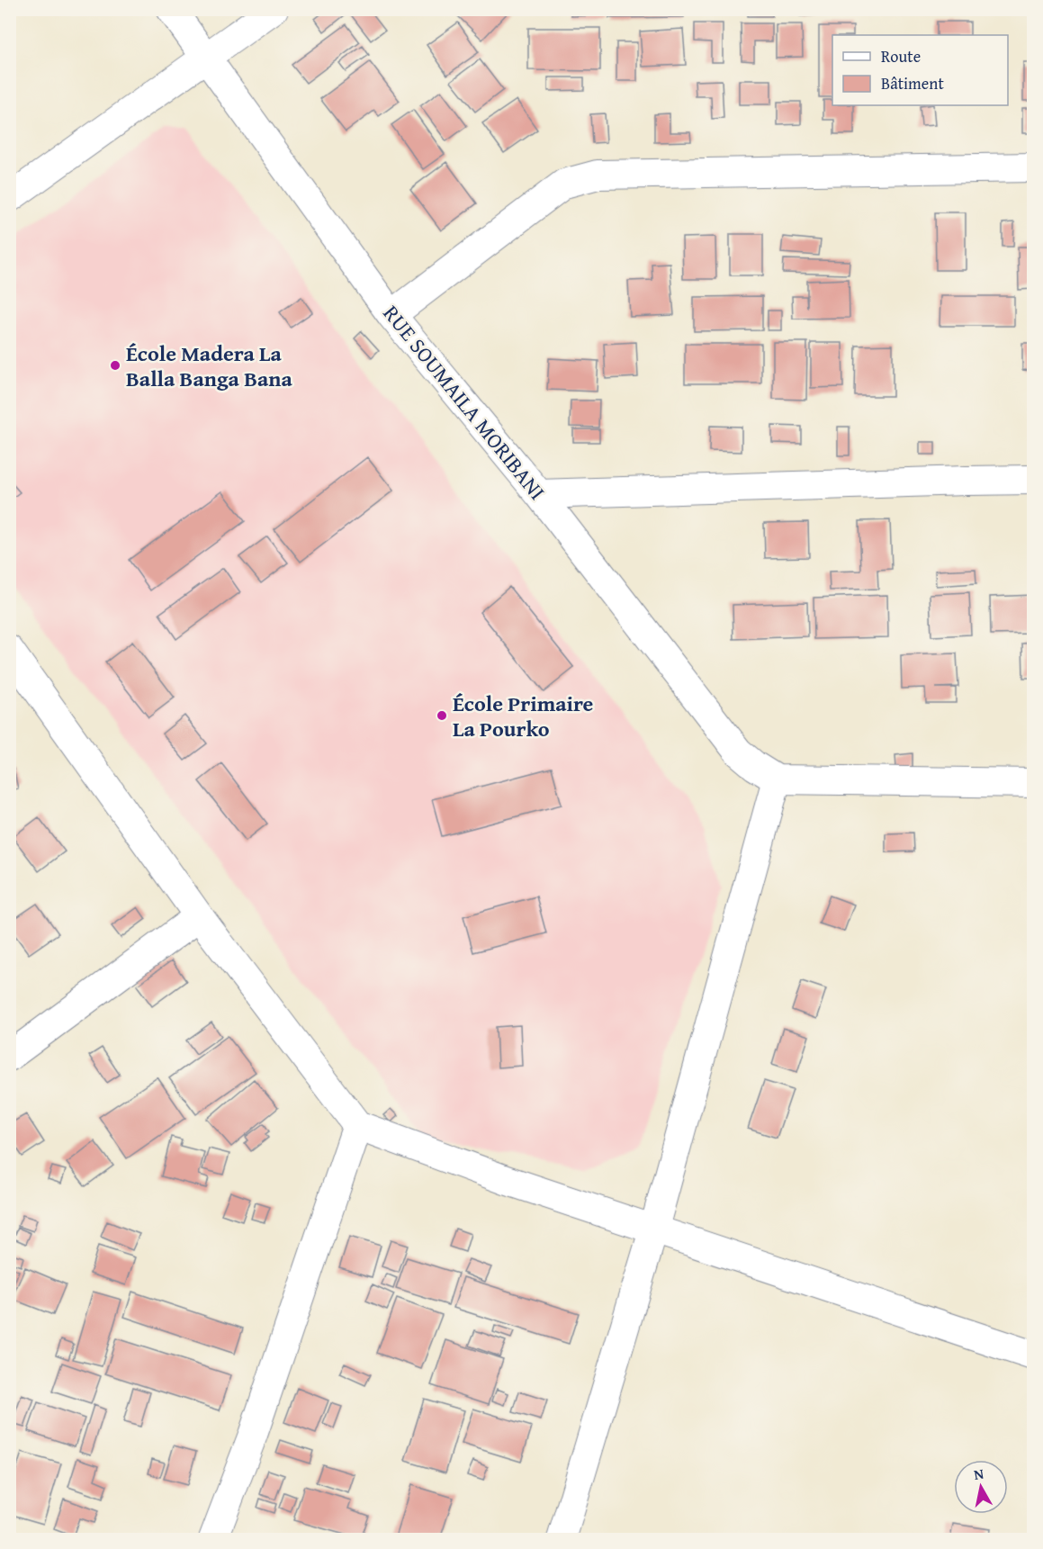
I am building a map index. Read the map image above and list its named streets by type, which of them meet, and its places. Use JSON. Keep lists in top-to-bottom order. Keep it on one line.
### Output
{"streets":{"street":["RUE SOUMAILA MORIBANI"]},"places":["École Madera La Balla Banga Bana","École Primaire La Pourko"],"legend":["Route","Bâtiment"],"north":"top"}
